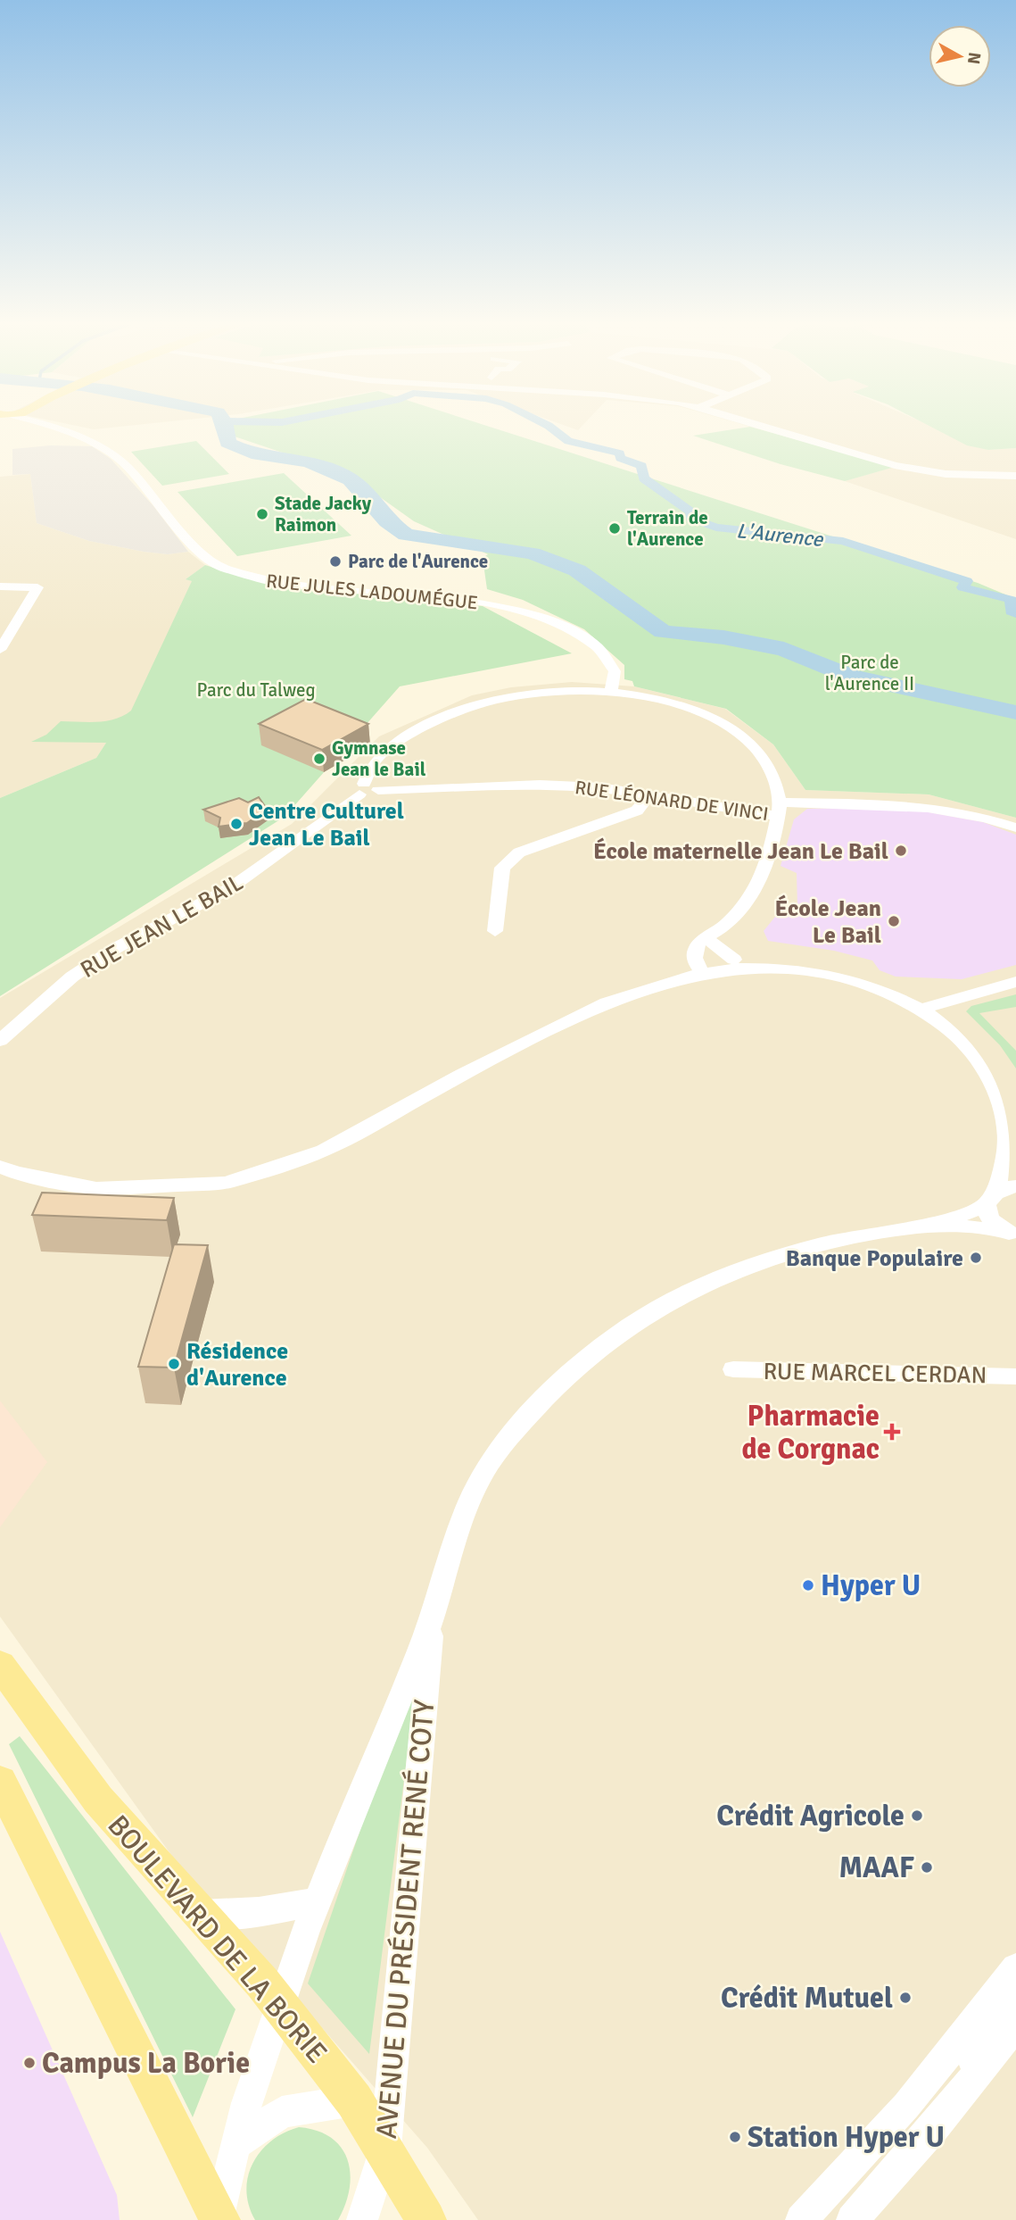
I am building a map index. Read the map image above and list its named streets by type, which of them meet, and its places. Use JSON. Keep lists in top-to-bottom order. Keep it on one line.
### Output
{"streets":{"main road":["BOULEVARD DE LA BORIE"],"street":["RUE JULES LADOUMÉGUE","RUE LÉONARD DE VINCI","RUE JEAN LE BAIL","RUE MARCEL CERDAN","AVENUE DU PRÉSIDENT RENÉ COTY"]},"crossings":[["RUE JULES LADOUMÉGUE","RUE JEAN LE BAIL"],["RUE LÉONARD DE VINCI","RUE JEAN LE BAIL"],["AVENUE DU PRÉSIDENT RENÉ COTY","BOULEVARD DE LA BORIE"]],"water":["L'Aurence"],"parks":["Parc de l'Aurence II","Parc du Talweg"],"places":{"other":["Stade Jacky Raimon","Terrain de l'Aurence","Parc de l'Aurence","Gymnase Jean le Bail","Centre Culturel Jean Le Bail","École maternelle Jean Le Bail","École Jean Le Bail","Banque Populaire","Résidence d'Aurence","Hyper U","Crédit Agricole","MAAF","Crédit Mutuel","Campus La Borie","Station Hyper U"],"health":["Pharmacie de Corgnac"]},"north":"right"}
